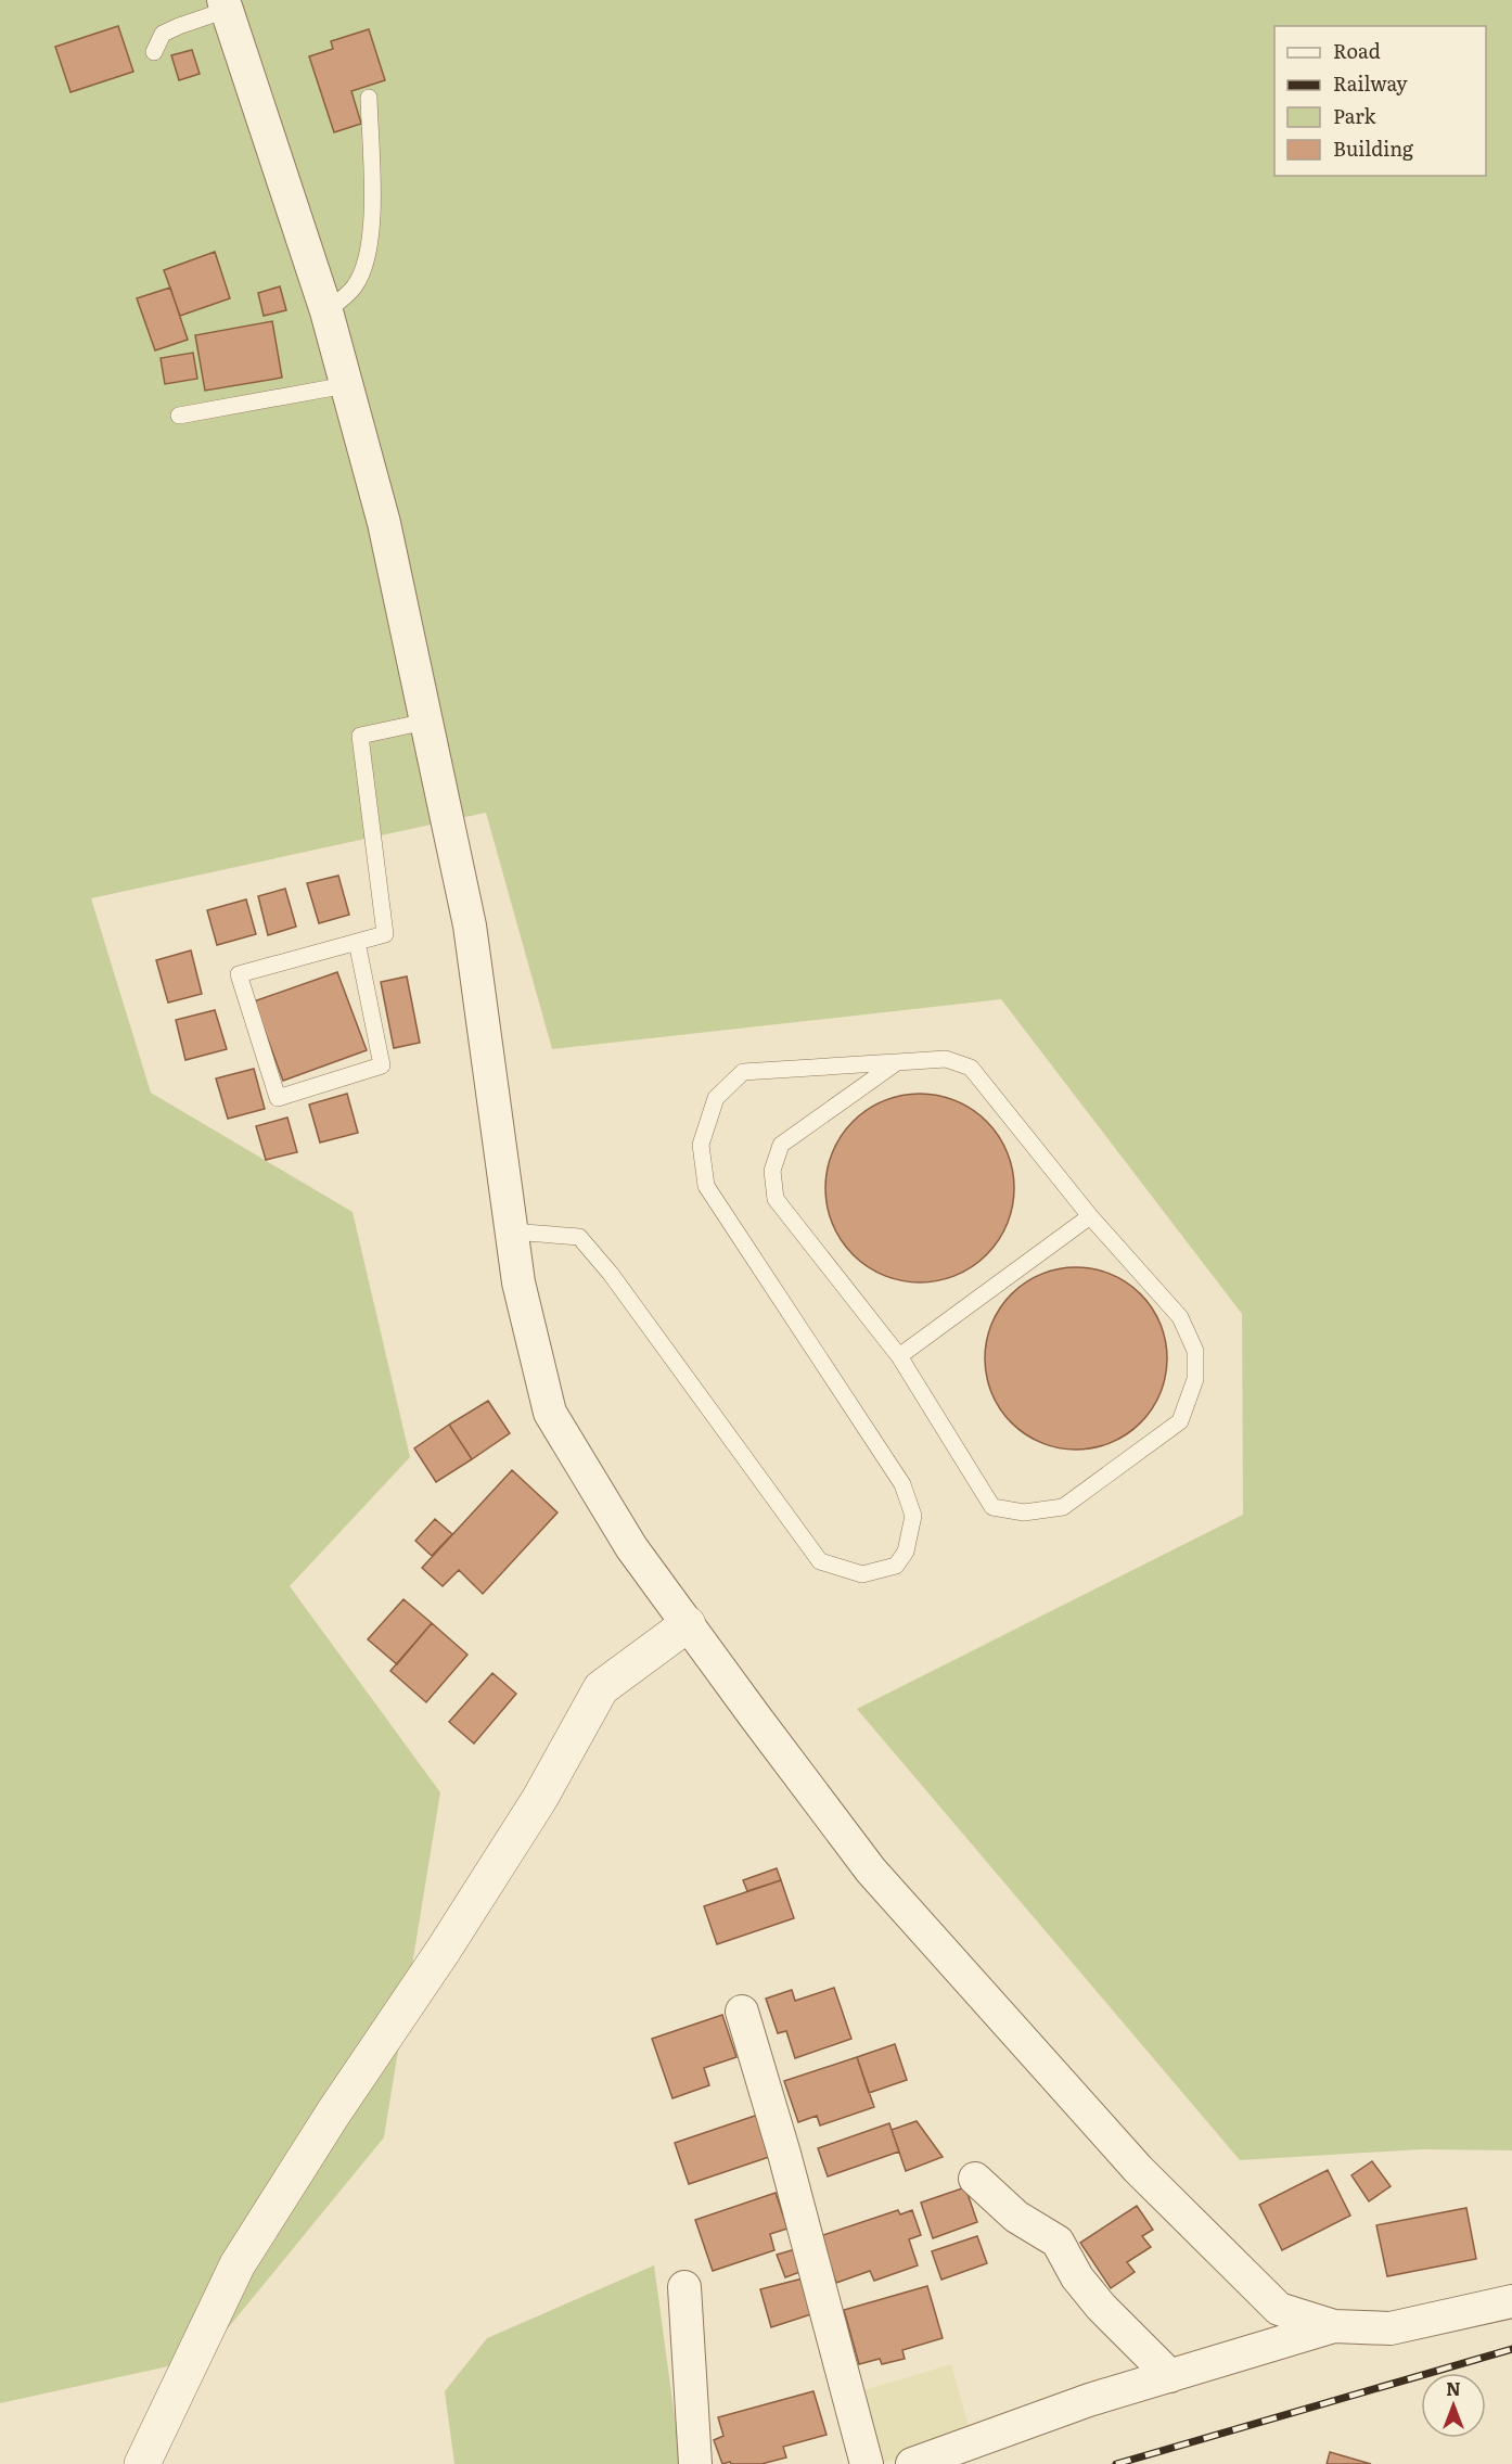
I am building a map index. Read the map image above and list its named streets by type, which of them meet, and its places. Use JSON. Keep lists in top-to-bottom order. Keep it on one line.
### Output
{"legend":["Road","Railway","Park","Building"],"north":"top"}
